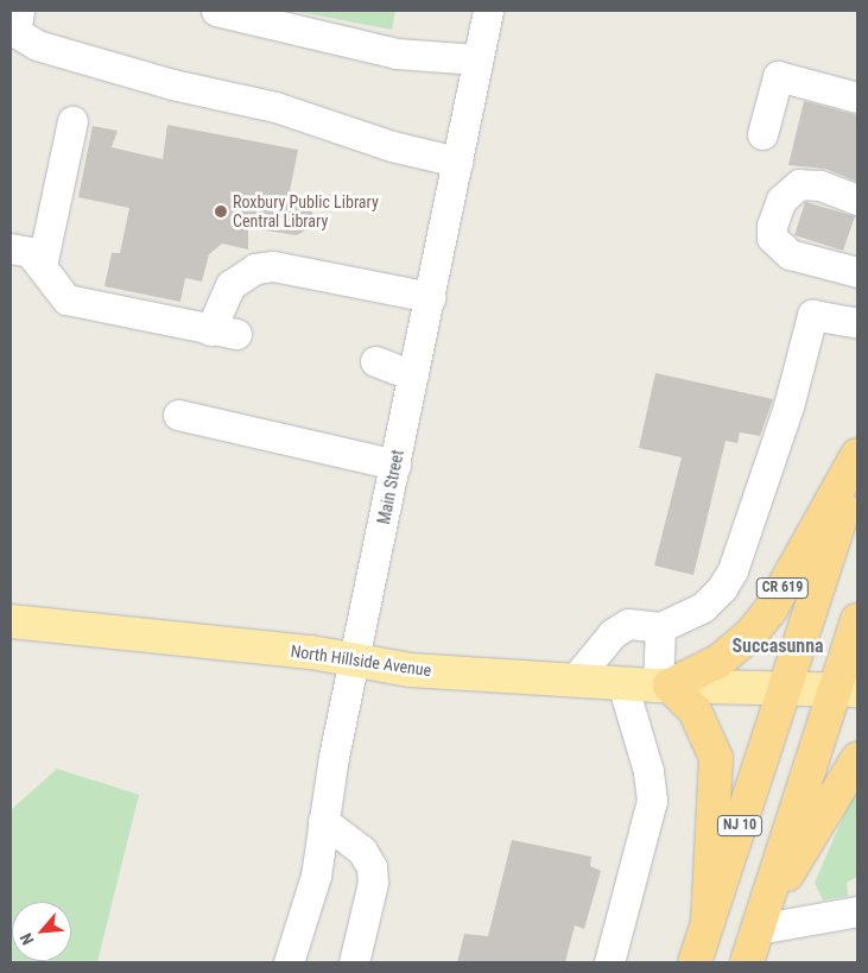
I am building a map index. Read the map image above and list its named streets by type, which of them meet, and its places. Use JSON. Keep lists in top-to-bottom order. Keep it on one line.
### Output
{"streets":{"highway":["CR 619","NJ 10"],"main road":["North Hillside Avenue"],"street":["Main Street"]},"crossings":[["Main Street","North Hillside Avenue"],["CR 619","North Hillside Avenue"],["North Hillside Avenue","NJ 10"]],"districts":["Succasunna"],"places":["Roxbury Public Library Central Library"],"north":"bottom left"}
